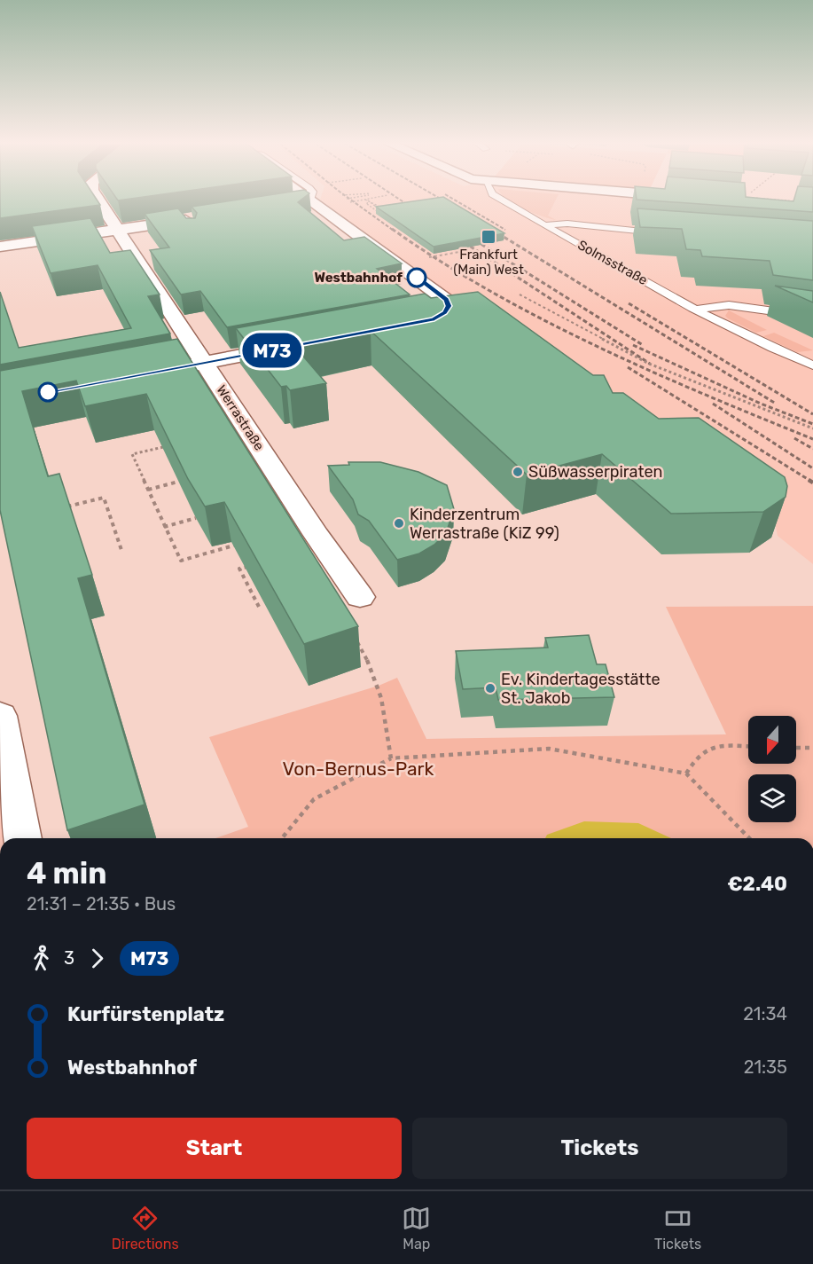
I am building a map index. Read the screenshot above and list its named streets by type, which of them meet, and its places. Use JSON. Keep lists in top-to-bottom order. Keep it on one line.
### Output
{"streets":{"street":["Werrastraße"],"lane":["Solmsstraße"]},"parks":["Von-Bernus-Park"],"places":{"transit":["Frankfurt (Main) West"],"other":["Westbahnhof","Süßwasserpiraten","Kinderzentrum Werrastraße (KiZ 99)","Ev. Kindertagesstätte St. Jakob"]},"lines":["bus line M73"],"north":"bottom","page":{"on_map":"M73","heading":["4 min","21:31 – 21:35 · Bus","€2.40"],"legs":["3","M73"],"list":[{"name":"Kurfürstenplatz","value":"21:34"},{"name":"Westbahnhof","value":"21:35"}],"buttons":["Start","Tickets"],"tabs":["Directions","Map","Tickets"]}}
